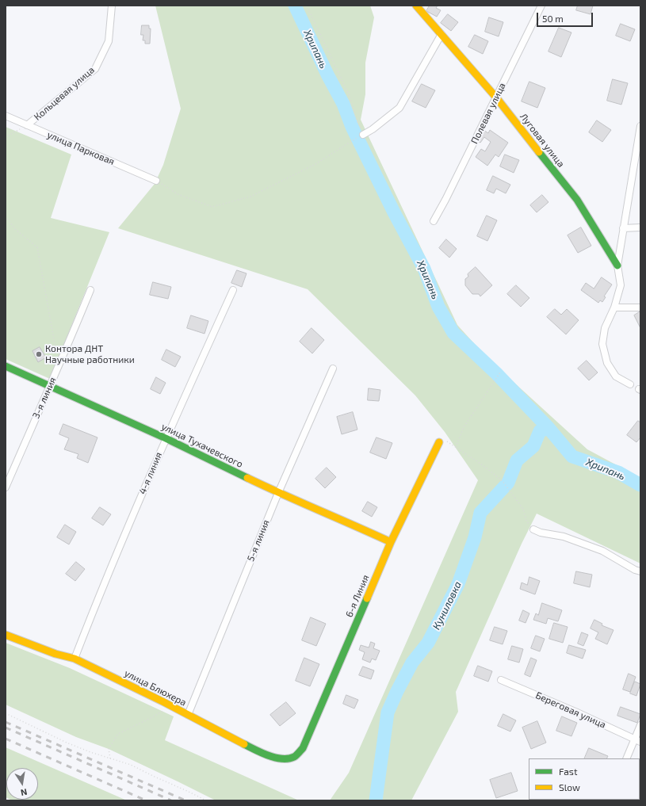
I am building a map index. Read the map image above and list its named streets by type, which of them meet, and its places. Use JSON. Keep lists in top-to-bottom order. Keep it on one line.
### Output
{"streets":{"street":["Кольцевая улица","Полевая улица","Луговая улица","улица Парковая","3-я линия","улица Тухачевского","4-я линия","5-я линия","6-я Линия","улица Блюхера","Береговая улица"]},"crossings":[["Кольцевая улица","улица Парковая"],["Полевая улица","Луговая улица"],["3-я линия","улица Тухачевского"],["улица Тухачевского","4-я линия"],["улица Тухачевского","5-я линия"],["улица Тухачевского","6-я Линия"],["4-я линия","улица Блюхера"],["5-я линия","улица Блюхера"],["6-я Линия","улица Блюхера"]],"water":["Хрипань","Куниловка"],"places":["Контора ДНТ Научные работники"],"legend":["Fast","Slow"],"scale_bar":"50 m","north":"bottom"}
